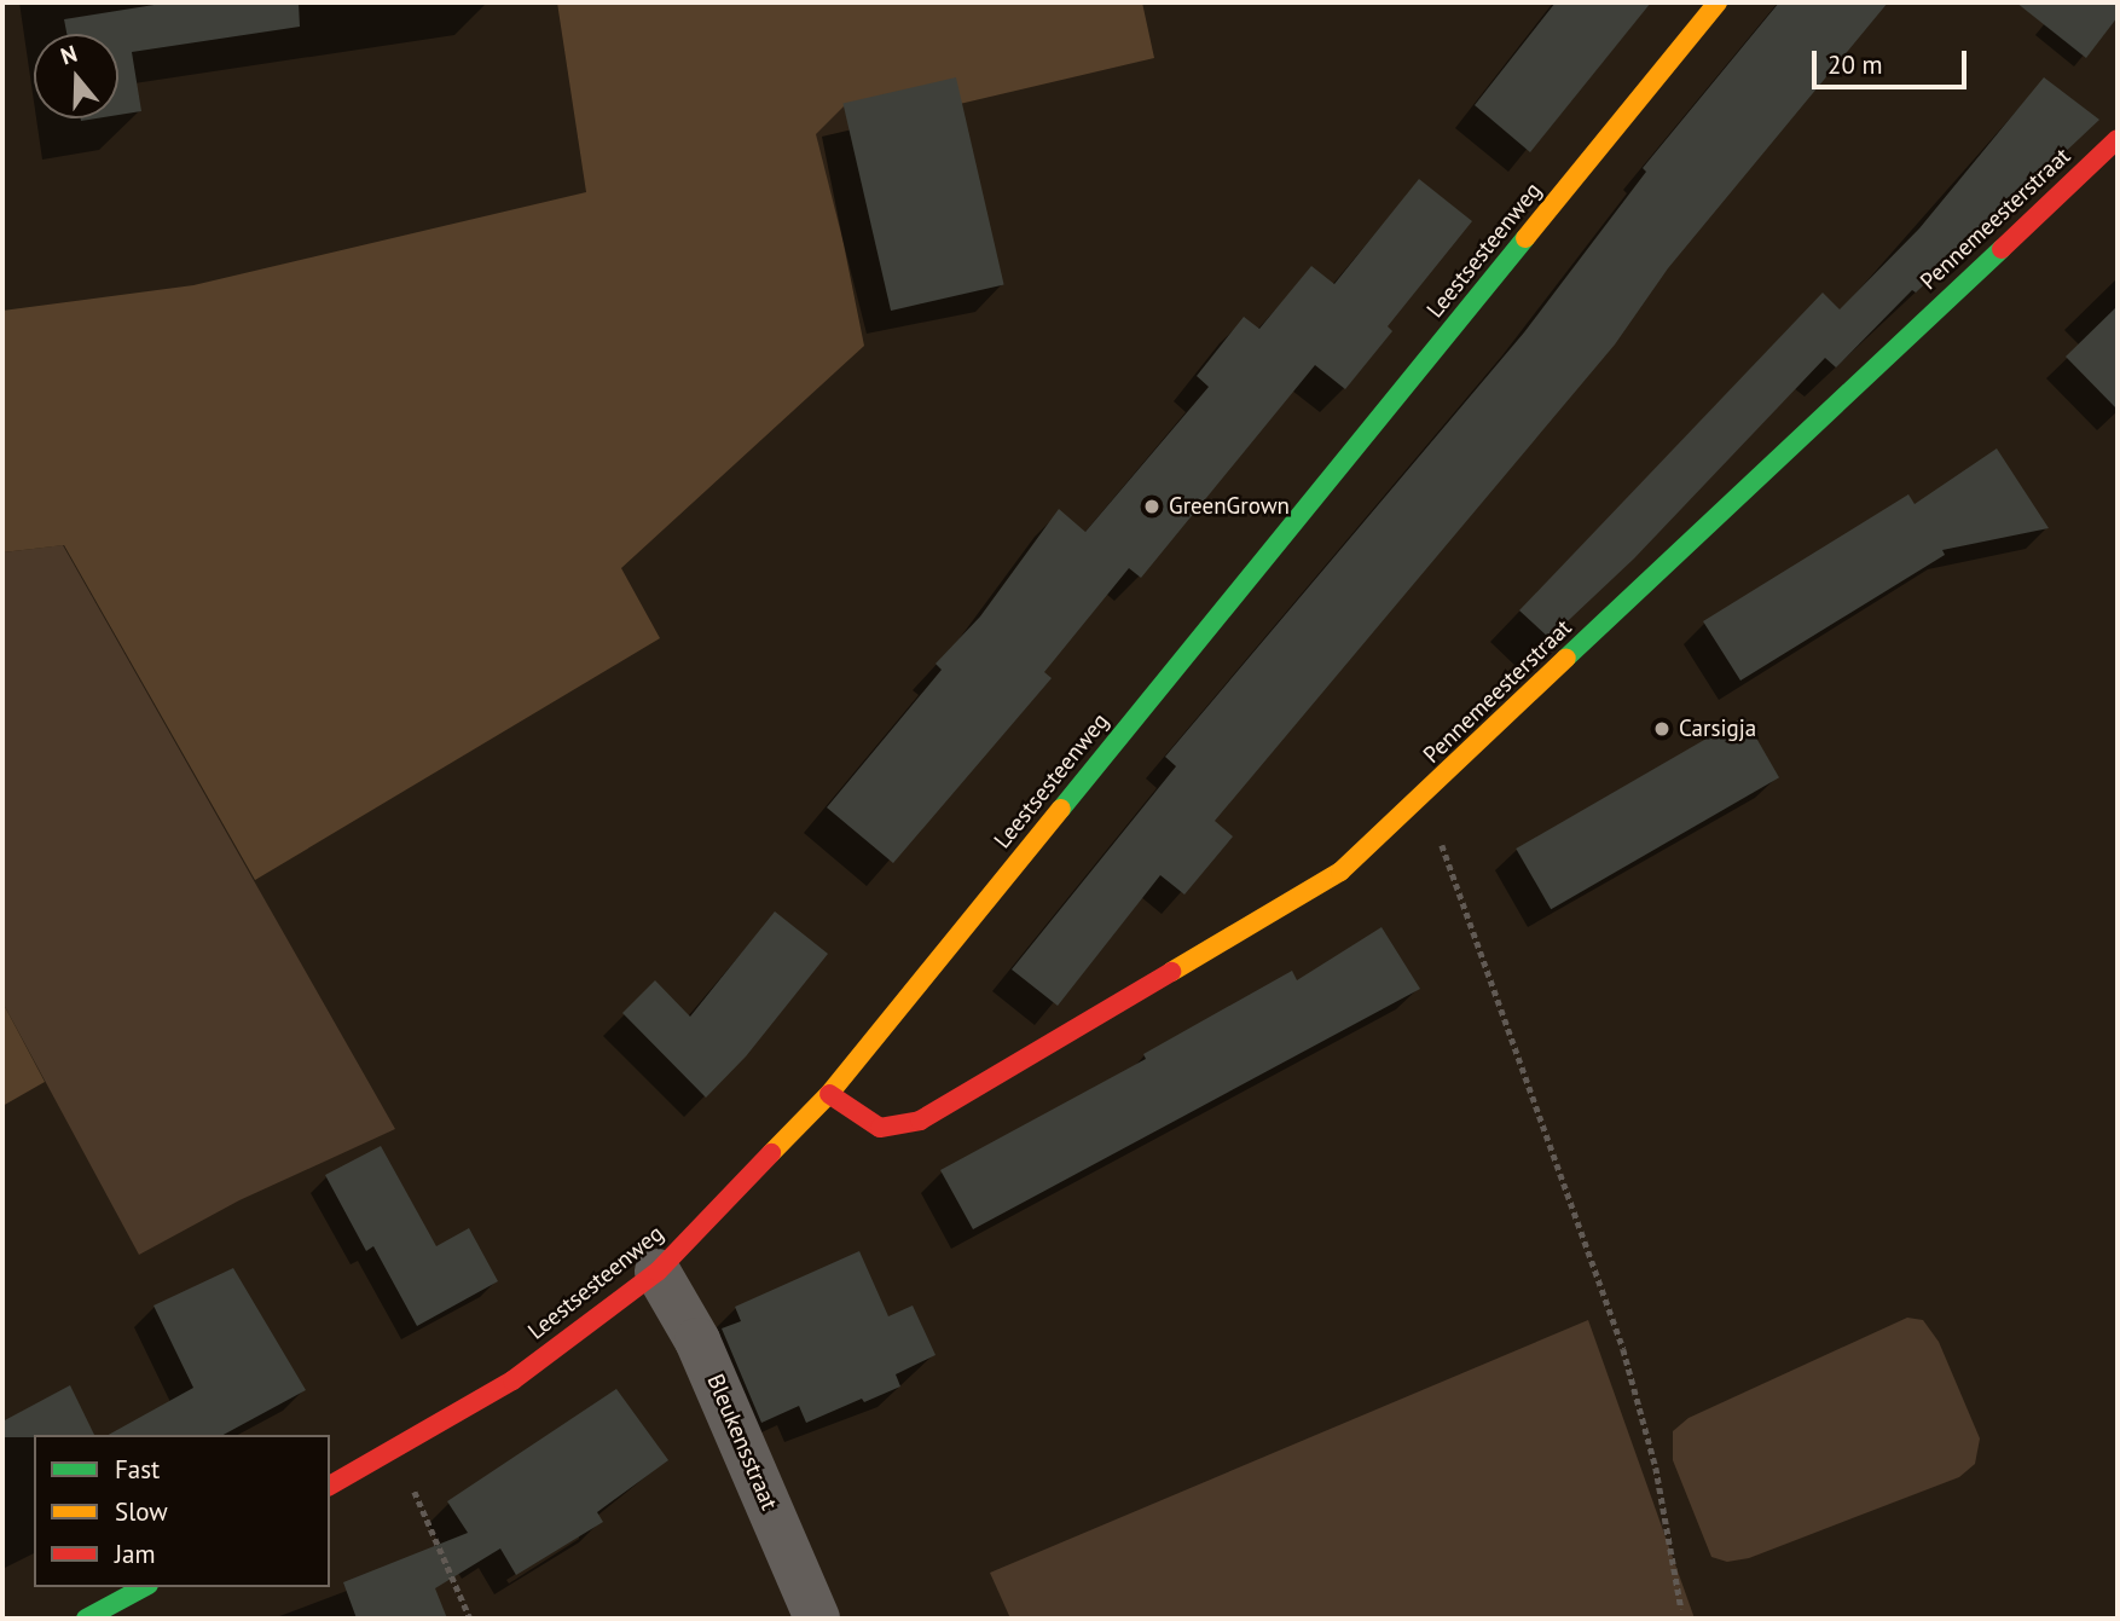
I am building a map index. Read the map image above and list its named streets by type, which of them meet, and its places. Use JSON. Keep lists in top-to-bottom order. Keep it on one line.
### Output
{"streets":{"street":["Pennemeesterstraat","Leestsesteenweg","Bleukensstraat"]},"crossings":[["Pennemeesterstraat","Leestsesteenweg"],["Leestsesteenweg","Bleukensstraat"]],"places":["GreenGrown","Carsigja"],"legend":["Fast","Slow","Jam"],"scale_bar":"20 m","north":"top"}
